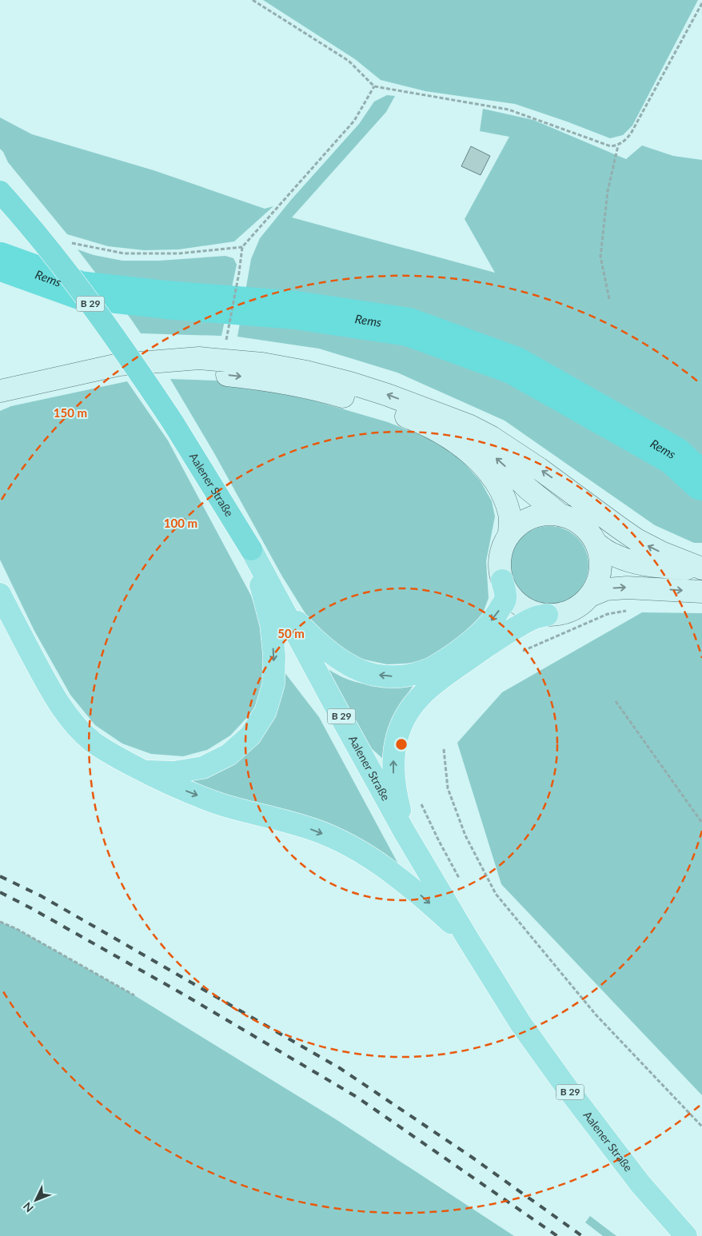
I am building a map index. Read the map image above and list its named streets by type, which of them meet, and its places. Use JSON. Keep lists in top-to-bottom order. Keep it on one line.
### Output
{"streets":{"highway":["B 29","Aalener Straße"]},"water":["Rems"],"north":"bottom left","rings":["150 m","100 m","50 m"]}
